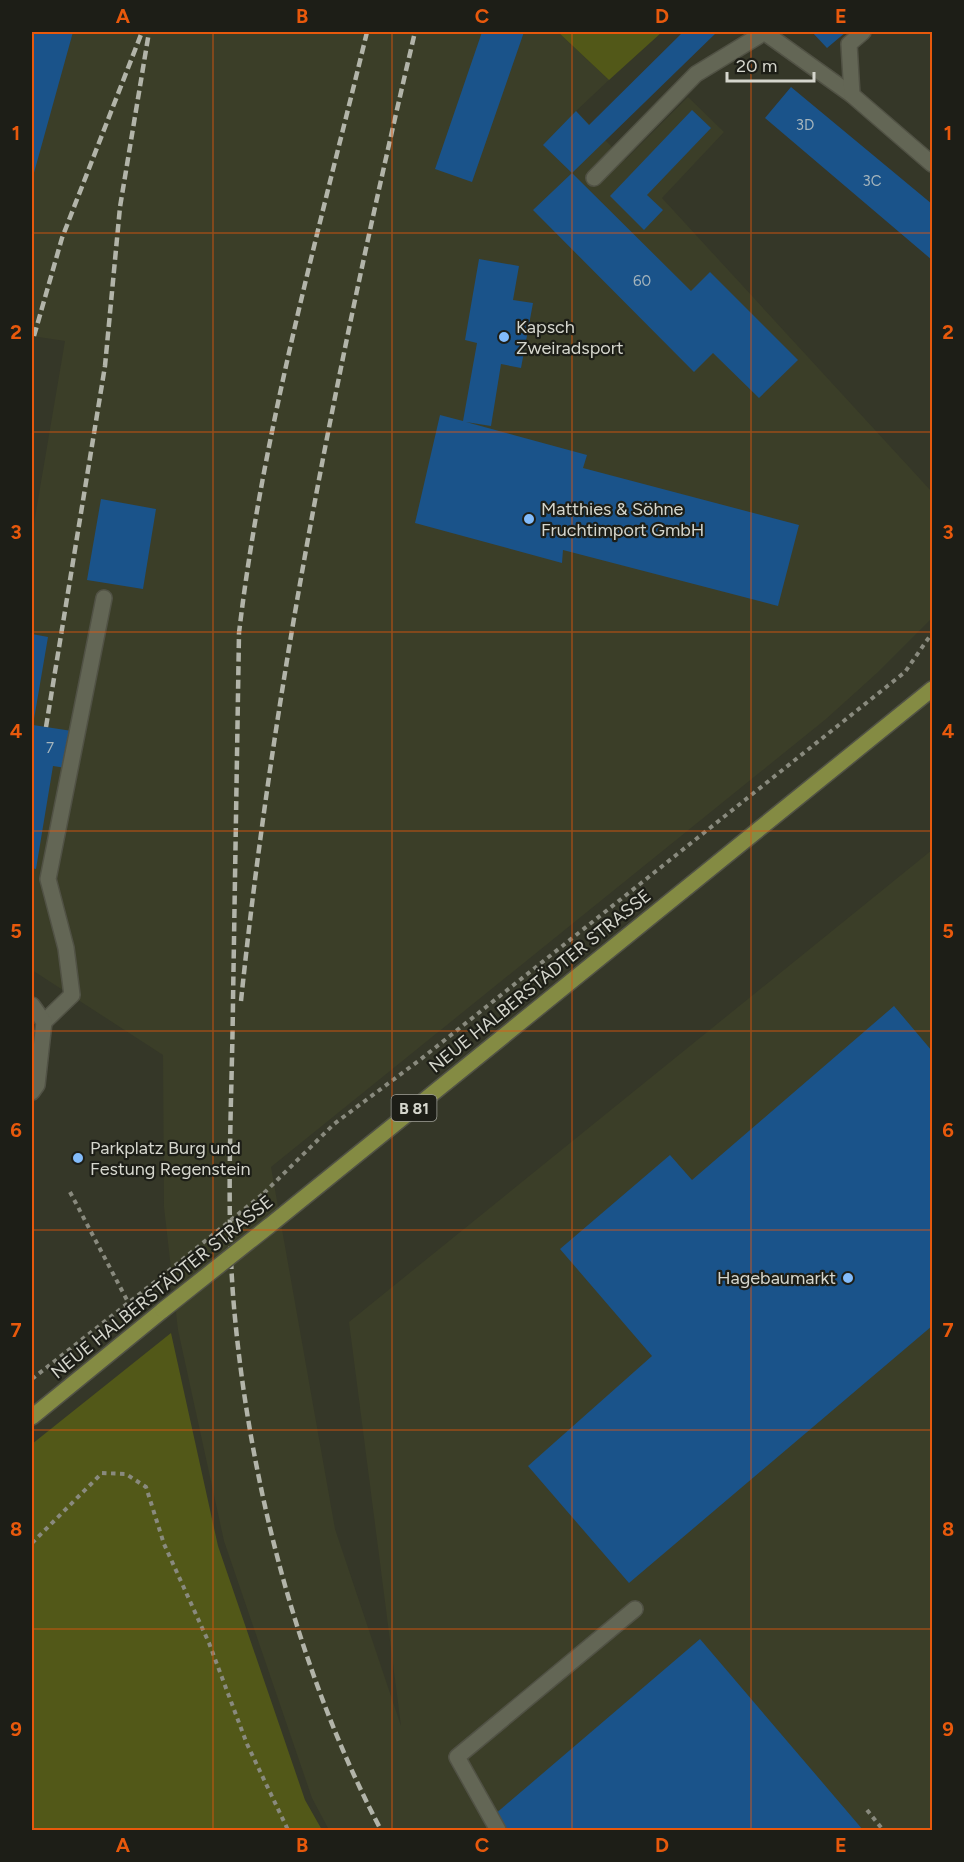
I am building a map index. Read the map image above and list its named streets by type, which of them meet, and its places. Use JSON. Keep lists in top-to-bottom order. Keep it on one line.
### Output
{"streets":{"main road":["NEUE HALBERSTÄDTER STRASSE","B 81"]},"places":["Kapsch Zweiradsport","Matthies & Söhne Fruchtimport GmbH","Parkplatz Burg und Festung Regenstein","Hagebaumarkt"],"house_numbers":["3D","3C","60","7"],"scale_bar":"20 m","grid":{"columns":["A","B","C","D","E"],"rows":["1","2","3","4","5","6","7","8","9"]}}
